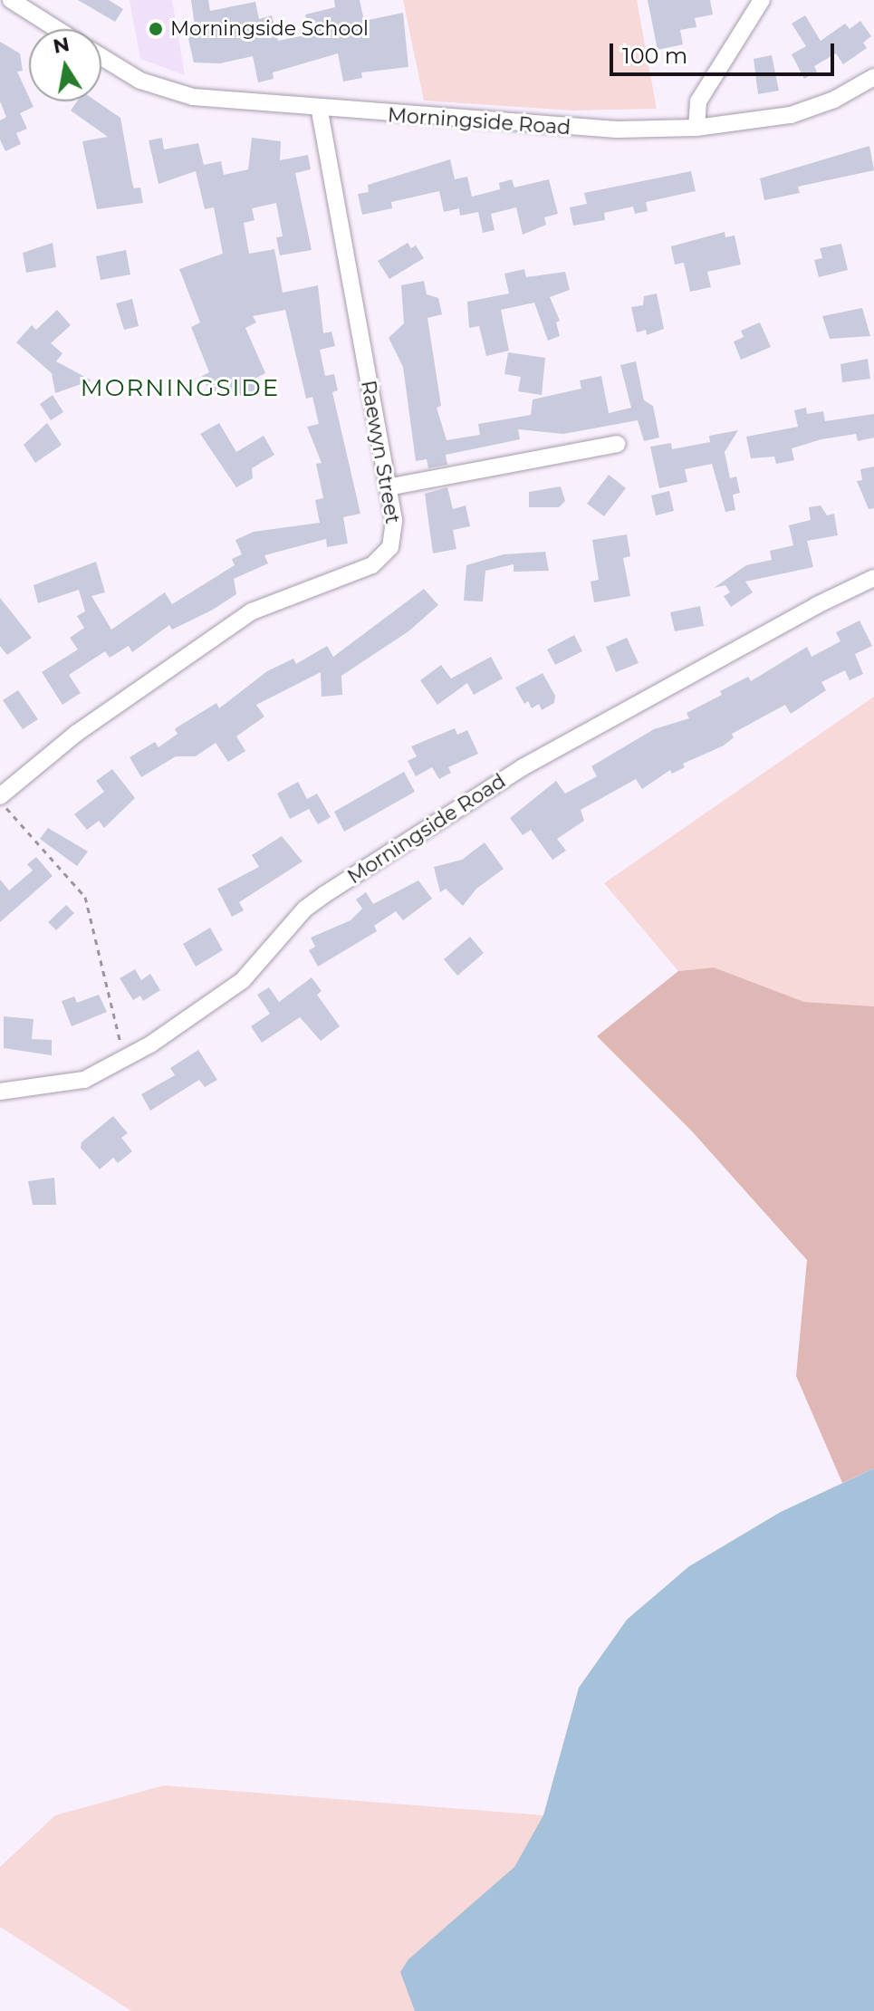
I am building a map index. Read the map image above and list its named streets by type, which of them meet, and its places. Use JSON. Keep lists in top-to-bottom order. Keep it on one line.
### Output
{"streets":{"street":["Morningside Road","Raewyn Street"]},"crossings":[["Morningside Road","Raewyn Street"]],"districts":["MORNINGSIDE"],"places":["Morningside School"],"scale_bar":"100 m","north":"top"}
